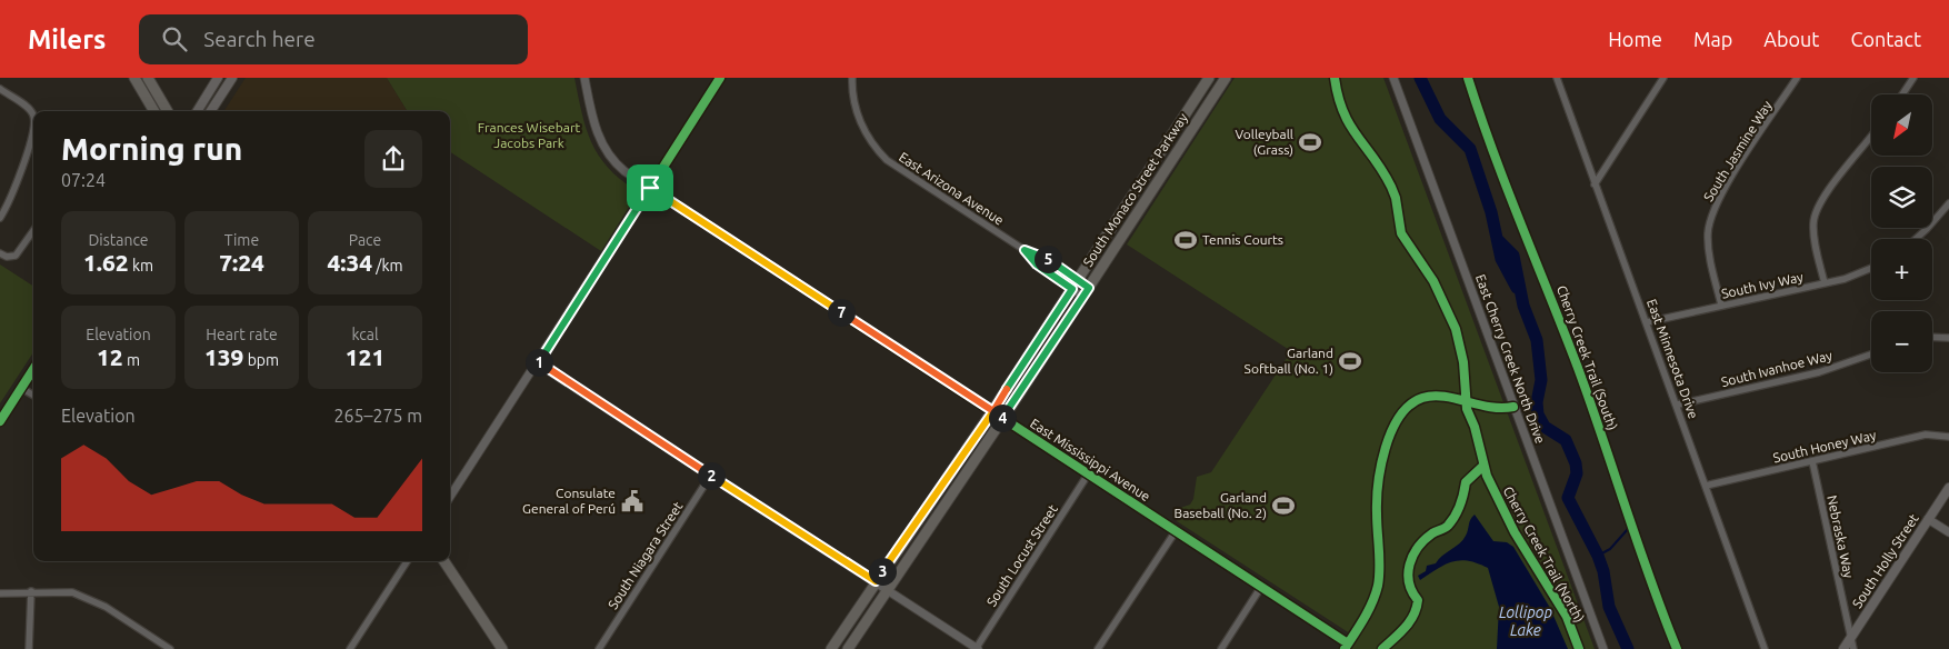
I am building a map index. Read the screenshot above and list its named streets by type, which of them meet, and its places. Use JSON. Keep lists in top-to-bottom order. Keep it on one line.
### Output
{"streets":{"main road":["South Monaco Street Parkway","South Holly Street"],"street":["South Jasmine Way","East Arizona Avenue","South Ivy Way","East Cherry Creek North Drive","East Minnesota Drive","South Ivanhoe Way","South Honey Way","East Mississippi Avenue","Nebraska Way","South Niagara Street","South Locust Street"],"cycle path":["Cherry Creek Trail (South)","Cherry Creek Trail (North)"]},"crossings":[["South Jasmine Way","South Ivy Way"],["East Arizona Avenue","South Monaco Street Parkway"],["South Monaco Street Parkway","East Mississippi Avenue"],["South Ivy Way","East Minnesota Drive"],["East Minnesota Drive","South Ivanhoe Way"],["East Minnesota Drive","South Honey Way"],["South Honey Way","Nebraska Way"],["East Mississippi Avenue","South Locust Street"],["Nebraska Way","South Holly Street"]],"water":["Lollipop Lake"],"parks":["Frances Wisebart Jacobs Park"],"places":{"sports":["Volleyball (Grass)","Tennis Courts","Garland Softball (No. 1)","Garland Baseball (No. 2)"],"public building":["Consulate General of Perú"]},"north":"bottom left","page":{"header":"Milers","search":"Search here","nav":["Home","Map","About","Contact"],"map_buttons":["+","−"],"heading":["Morning run","07:24"],"stats":[["Distance","1.62 km"],["Time","7:24"],["Pace","4:34 /km"],["Elevation","12 m"],["Heart rate","139 bpm"],["kcal","121"]],"pins":["5","7","1","4","2","3"],"chart":["Elevation","265–275 m"]}}
